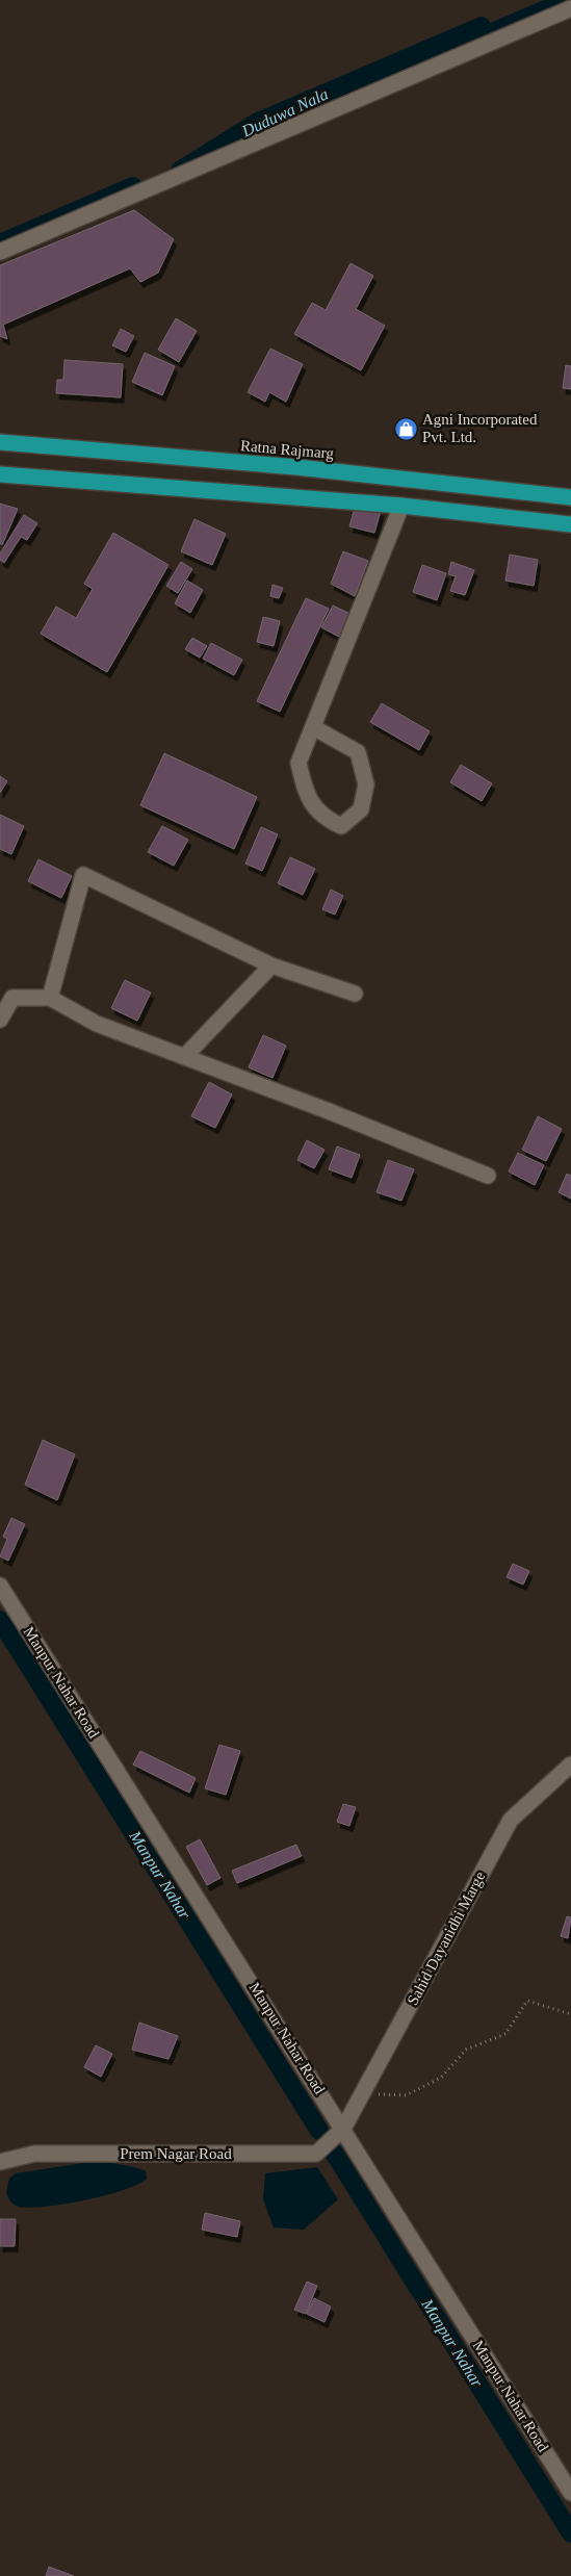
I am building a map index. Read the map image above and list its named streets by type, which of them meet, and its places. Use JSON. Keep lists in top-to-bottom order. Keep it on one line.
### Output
{"streets":{"highway":["Ratna Rajmarg"],"street":["Manpur Nahar Road","Sahid Dayanidhi Marge","Prem Nagar Road"]},"crossings":[["Manpur Nahar Road","Sahid Dayanidhi Marge"],["Manpur Nahar Road","Prem Nagar Road"],["Sahid Dayanidhi Marge","Prem Nagar Road"]],"water":["Duduwa Nala","Manpur Nahar"],"places":{"shop":["Agni Incorporated Pvt. Ltd."]}}
